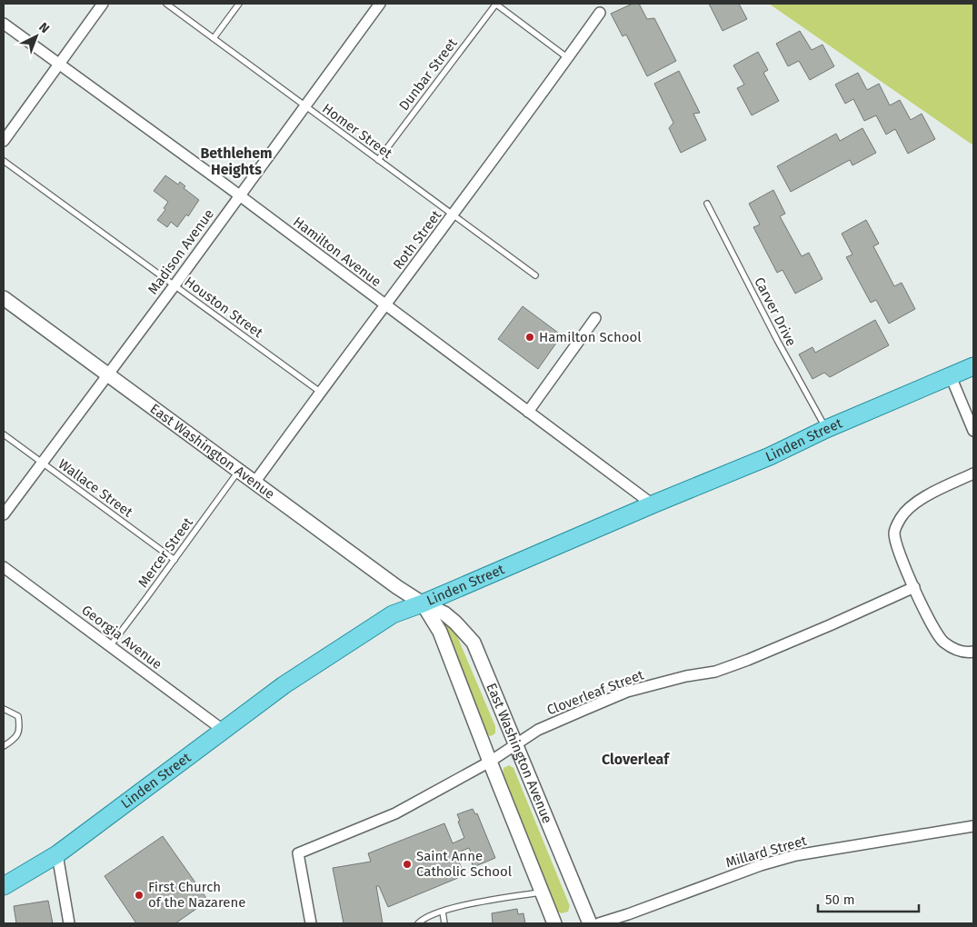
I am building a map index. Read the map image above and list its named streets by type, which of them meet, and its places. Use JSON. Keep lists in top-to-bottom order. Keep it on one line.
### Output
{"streets":{"main road":["Linden Street"],"street":["Roth Street","Madison Avenue","Hamilton Avenue","East Washington Avenue","Georgia Avenue","Cloverleaf Street","Millard Street"],"lane":["Dunbar Street","Homer Street","Houston Street","Carver Drive","Wallace Street","Mercer Street"]},"crossings":[["Dunbar Street","Homer Street"],["Homer Street","Roth Street"],["Homer Street","Madison Avenue"],["Roth Street","Hamilton Avenue"],["Roth Street","Houston Street"],["Roth Street","East Washington Avenue"],["Madison Avenue","Hamilton Avenue"],["Madison Avenue","Houston Street"],["Madison Avenue","East Washington Avenue"],["Madison Avenue","Wallace Street"],["Hamilton Avenue","Linden Street"],["Carver Drive","Linden Street"],["Linden Street","East Washington Avenue"],["Linden Street","Georgia Avenue"],["East Washington Avenue","Mercer Street"],["East Washington Avenue","Cloverleaf Street"],["Wallace Street","Mercer Street"],["Mercer Street","Georgia Avenue"]],"districts":["Bethlehem Heights","Cloverleaf"],"places":["Hamilton School","Saint Anne Catholic School","First Church of the Nazarene"],"scale_bar":"50 m","north":"top right"}
